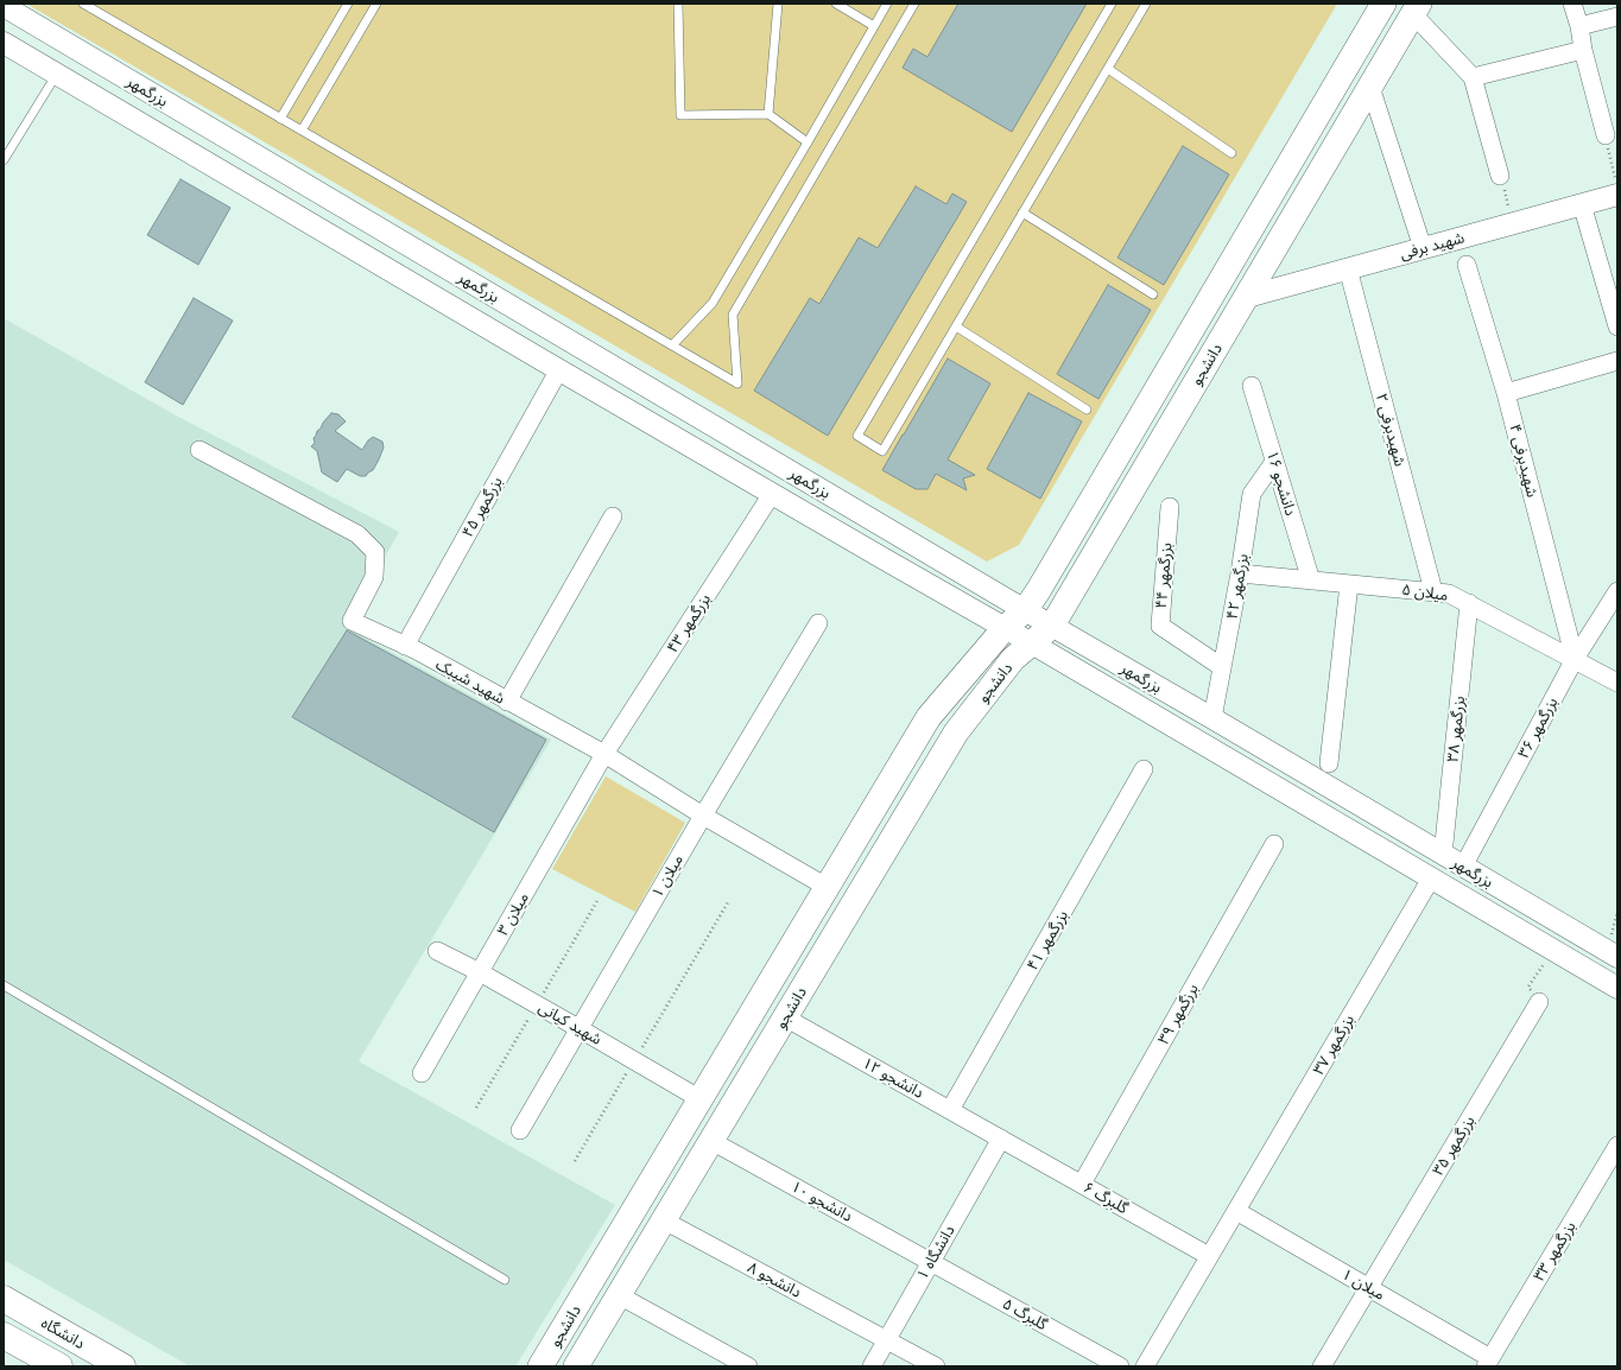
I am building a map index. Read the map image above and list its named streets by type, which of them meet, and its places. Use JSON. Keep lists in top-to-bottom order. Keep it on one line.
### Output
{"streets":{"main road":["دانشجو","دانشگاه"],"street":["بزرگمهر","شهید برفی","شهیدبرفی ۲","شهیدبرفی ۴","دانشجو ۱۶","بزرگمهر ۴۵","بزرگمهر ۴۴","بزرگمهر ۴۲","میلان ۵","بزرگمهر ۴۳","شهید شیبک","بزرگمهر ۳۶","بزرگمهر ۳۸","میلان ۱","میلان ۳","بزرگمهر ۴۱","برزگمهر ۳۹","شهید کیانی","بزرگمهر ۳۷","دانشجو ۱۲","بزرگمهر ۳۵","گلبرگ ۶","دانشجو ۱۰","بزرگمهر ۳۳","دانشگاه ۱","دانشجو ۸","گلبرگ ۵"]},"crossings":[["بزرگمهر","دانشجو"],["بزرگمهر","بزرگمهر ۴۵"],["بزرگمهر","بزرگمهر ۴۲"],["بزرگمهر","بزرگمهر ۴۳"],["بزرگمهر","بزرگمهر ۳۶"],["بزرگمهر","بزرگمهر ۳۸"],["بزرگمهر","بزرگمهر ۳۷"],["شهید برفی","دانشجو"],["شهید برفی","شهیدبرفی ۲"],["دانشجو","شهید شیبک"],["دانشجو","شهید کیانی"],["دانشجو","دانشجو ۱۲"],["دانشجو","دانشجو ۱۰"],["دانشجو","دانشجو ۸"],["شهیدبرفی ۲","میلان ۵"],["شهیدبرفی ۴","میلان ۵"],["شهیدبرفی ۴","بزرگمهر ۳۶"],["دانشجو ۱۶","بزرگمهر ۴۲"],["دانشجو ۱۶","میلان ۵"],["بزرگمهر ۴۵","شهید شیبک"],["بزرگمهر ۴۴","بزرگمهر ۴۲"],["بزرگمهر ۴۲","میلان ۵"],["میلان ۵","بزرگمهر ۳۶"],["میلان ۵","بزرگمهر ۳۸"],["بزرگمهر ۴۳","شهید شیبک"],["بزرگمهر ۴۳","میلان ۳"],["شهید شیبک","میلان ۱"],["شهید شیبک","میلان ۳"],["میلان ۱","شهید کیانی"],["میلان ۱","بزرگمهر ۳۷"],["میلان ۱","بزرگمهر ۳۵"],["میلان ۱","بزرگمهر ۳۳"],["میلان ۳","شهید کیانی"],["بزرگمهر ۴۱","دانشجو ۱۲"],["برزگمهر ۳۹","گلبرگ ۶"],["بزرگمهر ۳۷","گلبرگ ۶"],["دانشجو ۱۲","گلبرگ ۶"],["دانشجو ۱۲","دانشگاه ۱"],["گلبرگ ۶","دانشگاه ۱"],["دانشجو ۱۰","دانشگاه ۱"],["دانشجو ۱۰","گلبرگ ۵"],["دانشگاه ۱","دانشجو ۸"],["دانشگاه ۱","گلبرگ ۵"]]}
